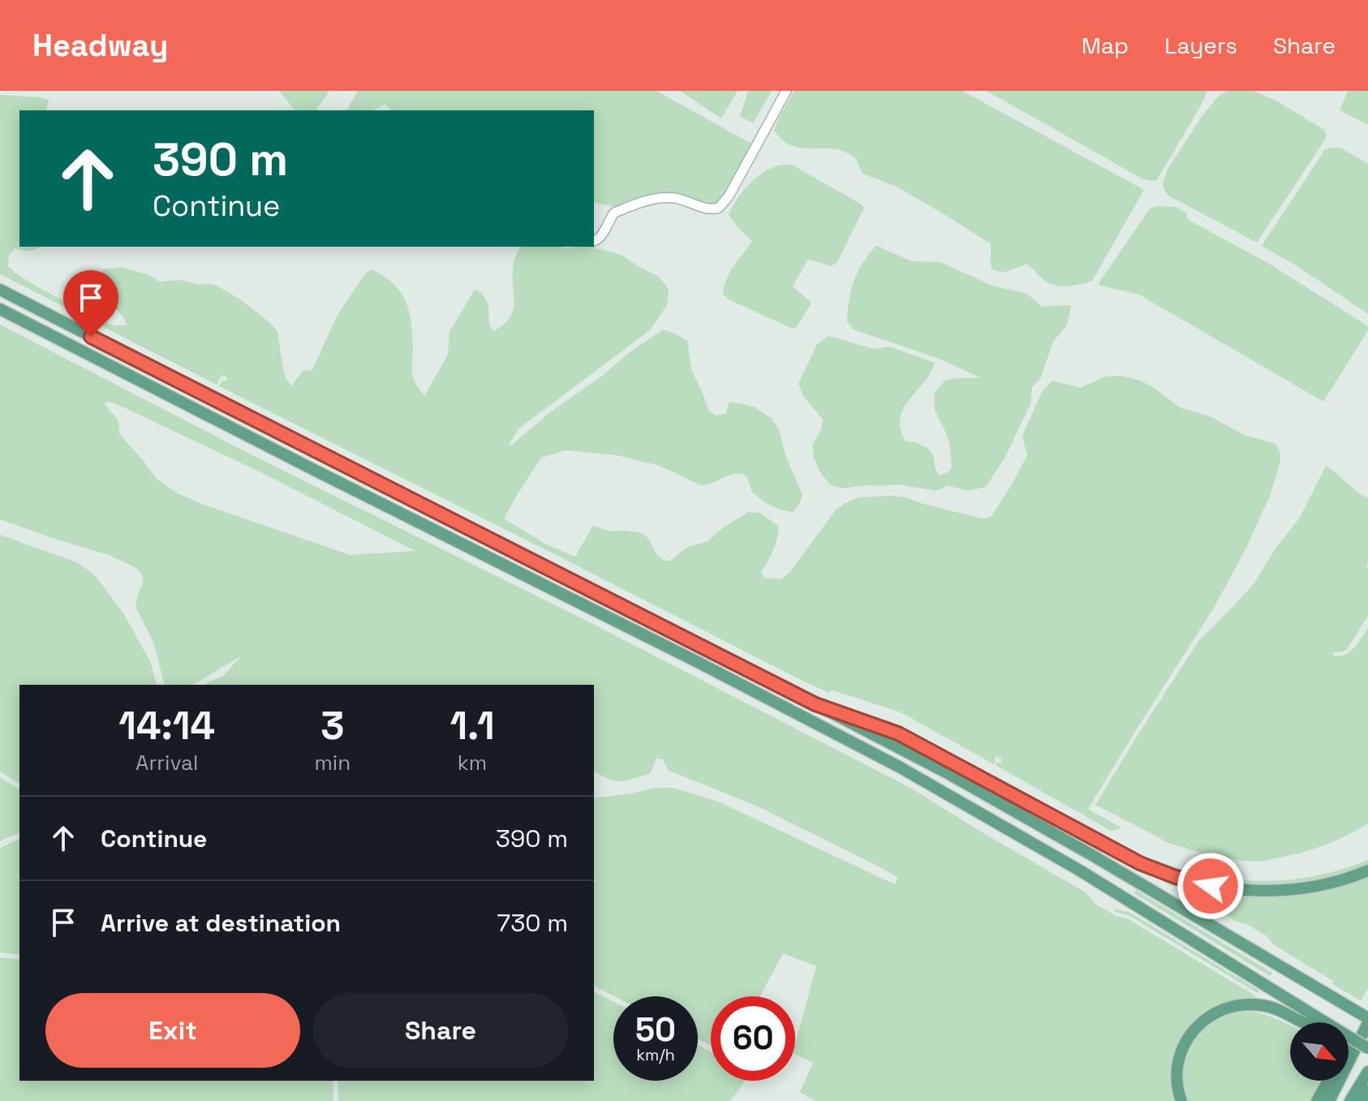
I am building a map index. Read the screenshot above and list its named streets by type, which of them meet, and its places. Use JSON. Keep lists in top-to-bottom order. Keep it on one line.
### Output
{"north":"bottom right","page":{"header":"Headway","nav":["Map","Layers","Share"],"turn":["390 m","Continue"],"eta":["14:14","Arrival","3","min","1.1","km"],"list":[{"name":"Continue","value":"390 m"},{"name":"Arrive at destination","value":"730 m"}],"buttons":["Exit","Share"],"speed":"50 km/h","limit":"60"}}
